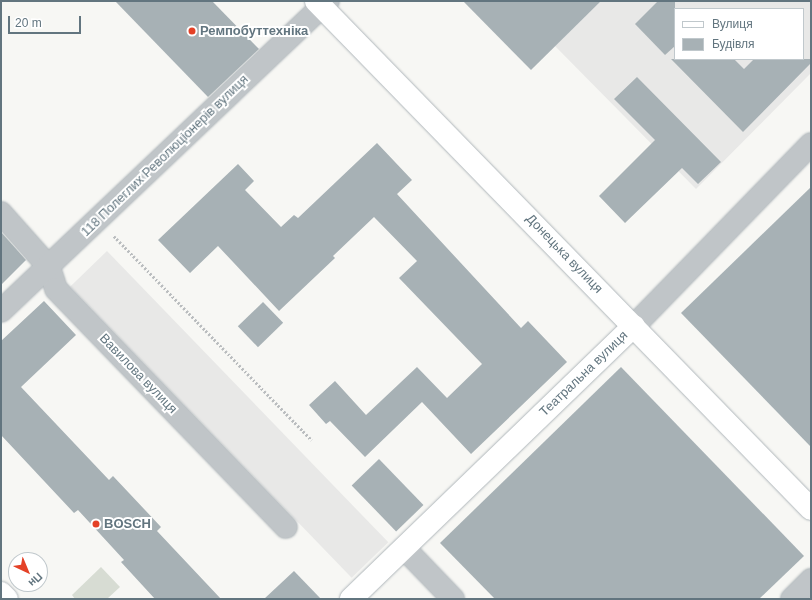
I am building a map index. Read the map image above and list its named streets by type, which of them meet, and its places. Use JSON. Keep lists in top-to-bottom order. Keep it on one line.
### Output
{"streets":{"street":["118 Полеглих Революціонерів вулиця","Донецька вулиця","Вавилова вулиця","Театральна вулиця"]},"crossings":[["118 Полеглих Революціонерів вулиця","Донецька вулиця"],["118 Полеглих Революціонерів вулиця","Вавилова вулиця"],["Донецька вулиця","Театральна вулиця"]],"places":["Ремпобуттехніка","BOSCH"],"legend":["Вулиця","Будівля"],"scale_bar":"20 m","north":"bottom right"}
